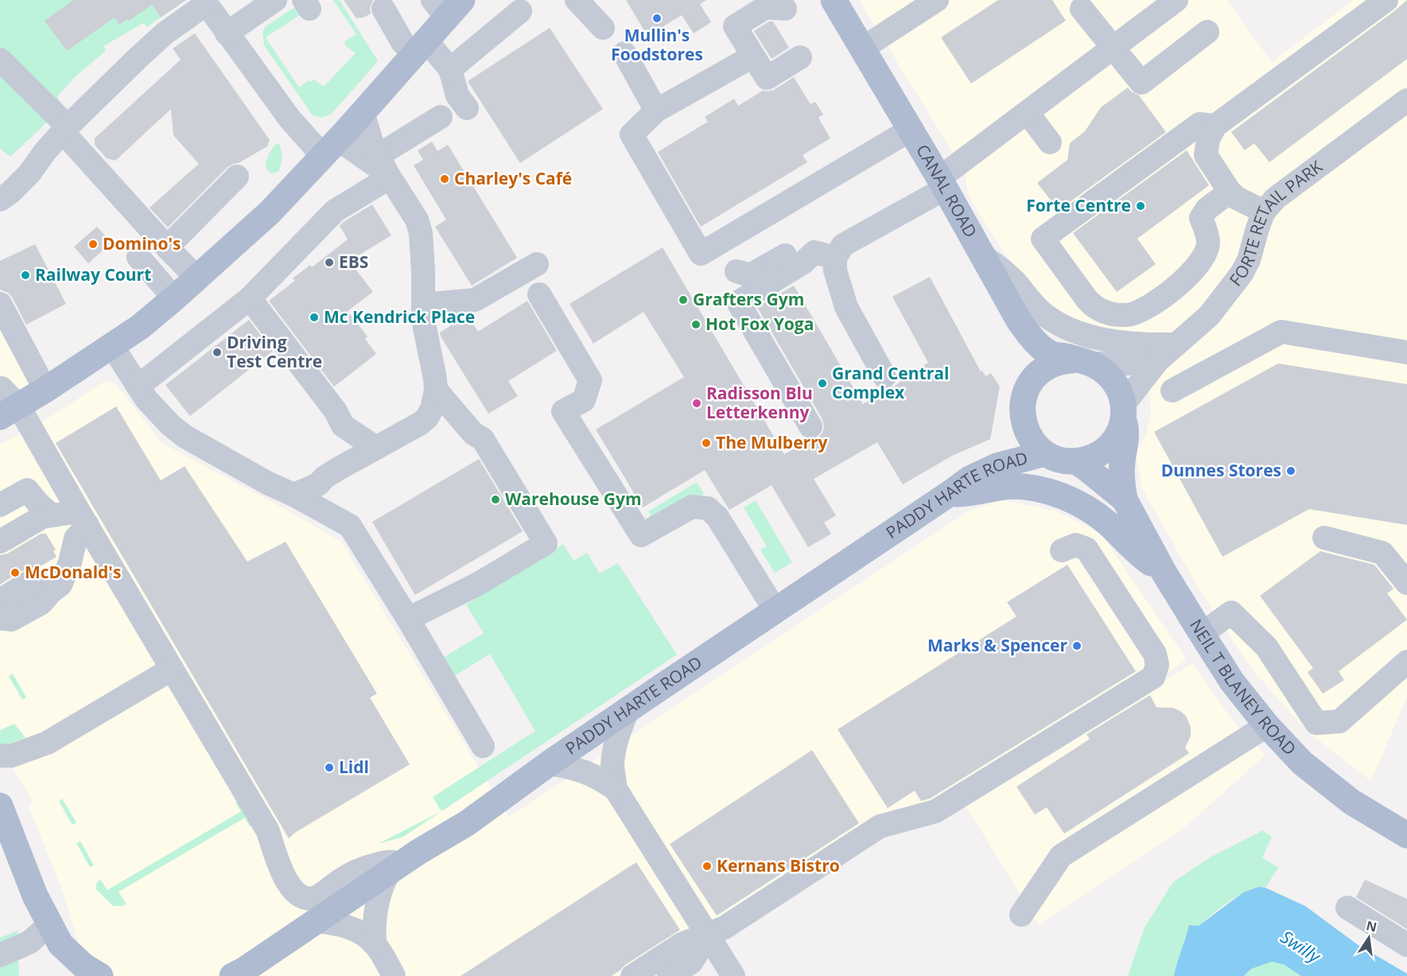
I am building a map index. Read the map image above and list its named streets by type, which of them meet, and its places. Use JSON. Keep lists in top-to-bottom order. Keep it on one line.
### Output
{"streets":{"main road":["CANAL ROAD","PADDY HARTE ROAD","NEIL T BLANEY ROAD"],"street":["FORTE RETAIL PARK"]},"crossings":[["CANAL ROAD","FORTE RETAIL PARK"],["CANAL ROAD","PADDY HARTE ROAD"],["CANAL ROAD","NEIL T BLANEY ROAD"],["FORTE RETAIL PARK","PADDY HARTE ROAD"],["FORTE RETAIL PARK","NEIL T BLANEY ROAD"],["PADDY HARTE ROAD","NEIL T BLANEY ROAD"]],"water":["Swilly"],"places":["Mullin's Foodstores","Charley's Café","Forte Centre","Domino's","EBS","Railway Court","Grafters Gym","Mc Kendrick Place","Hot Fox Yoga","Driving Test Centre","Grand Central Complex","Radisson Blu Letterkenny","The Mulberry","Dunnes Stores","Warehouse Gym","McDonald's","Marks & Spencer","Lidl","Kernans Bistro"],"north":"top"}
